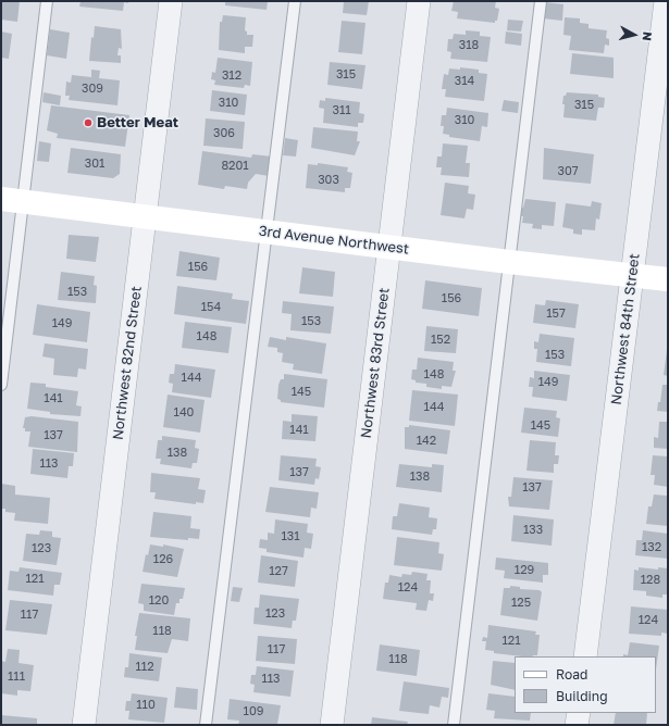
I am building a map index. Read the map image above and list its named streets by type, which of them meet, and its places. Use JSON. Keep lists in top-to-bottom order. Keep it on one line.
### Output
{"streets":{"street":["3rd Avenue Northwest","Northwest 84th Street","Northwest 82nd Street","Northwest 83rd Street"]},"crossings":[["3rd Avenue Northwest","Northwest 84th Street"],["3rd Avenue Northwest","Northwest 82nd Street"],["3rd Avenue Northwest","Northwest 83rd Street"]],"places":["Better Meat"],"house_numbers":["318","315","312","314","309","310","315","311","310","306","301","8201","307","303","156","153","156","154","157","153","149","148","152","153","148","144","149","145","141","144","140","145","141","137","142","138","113","137","138","137","133","131","132","123","126","129","127","121","128","124","120","125","123","117","124","118","121","117","118","112","111","113","110","109"],"legend":["Road","Building"],"north":"right"}
